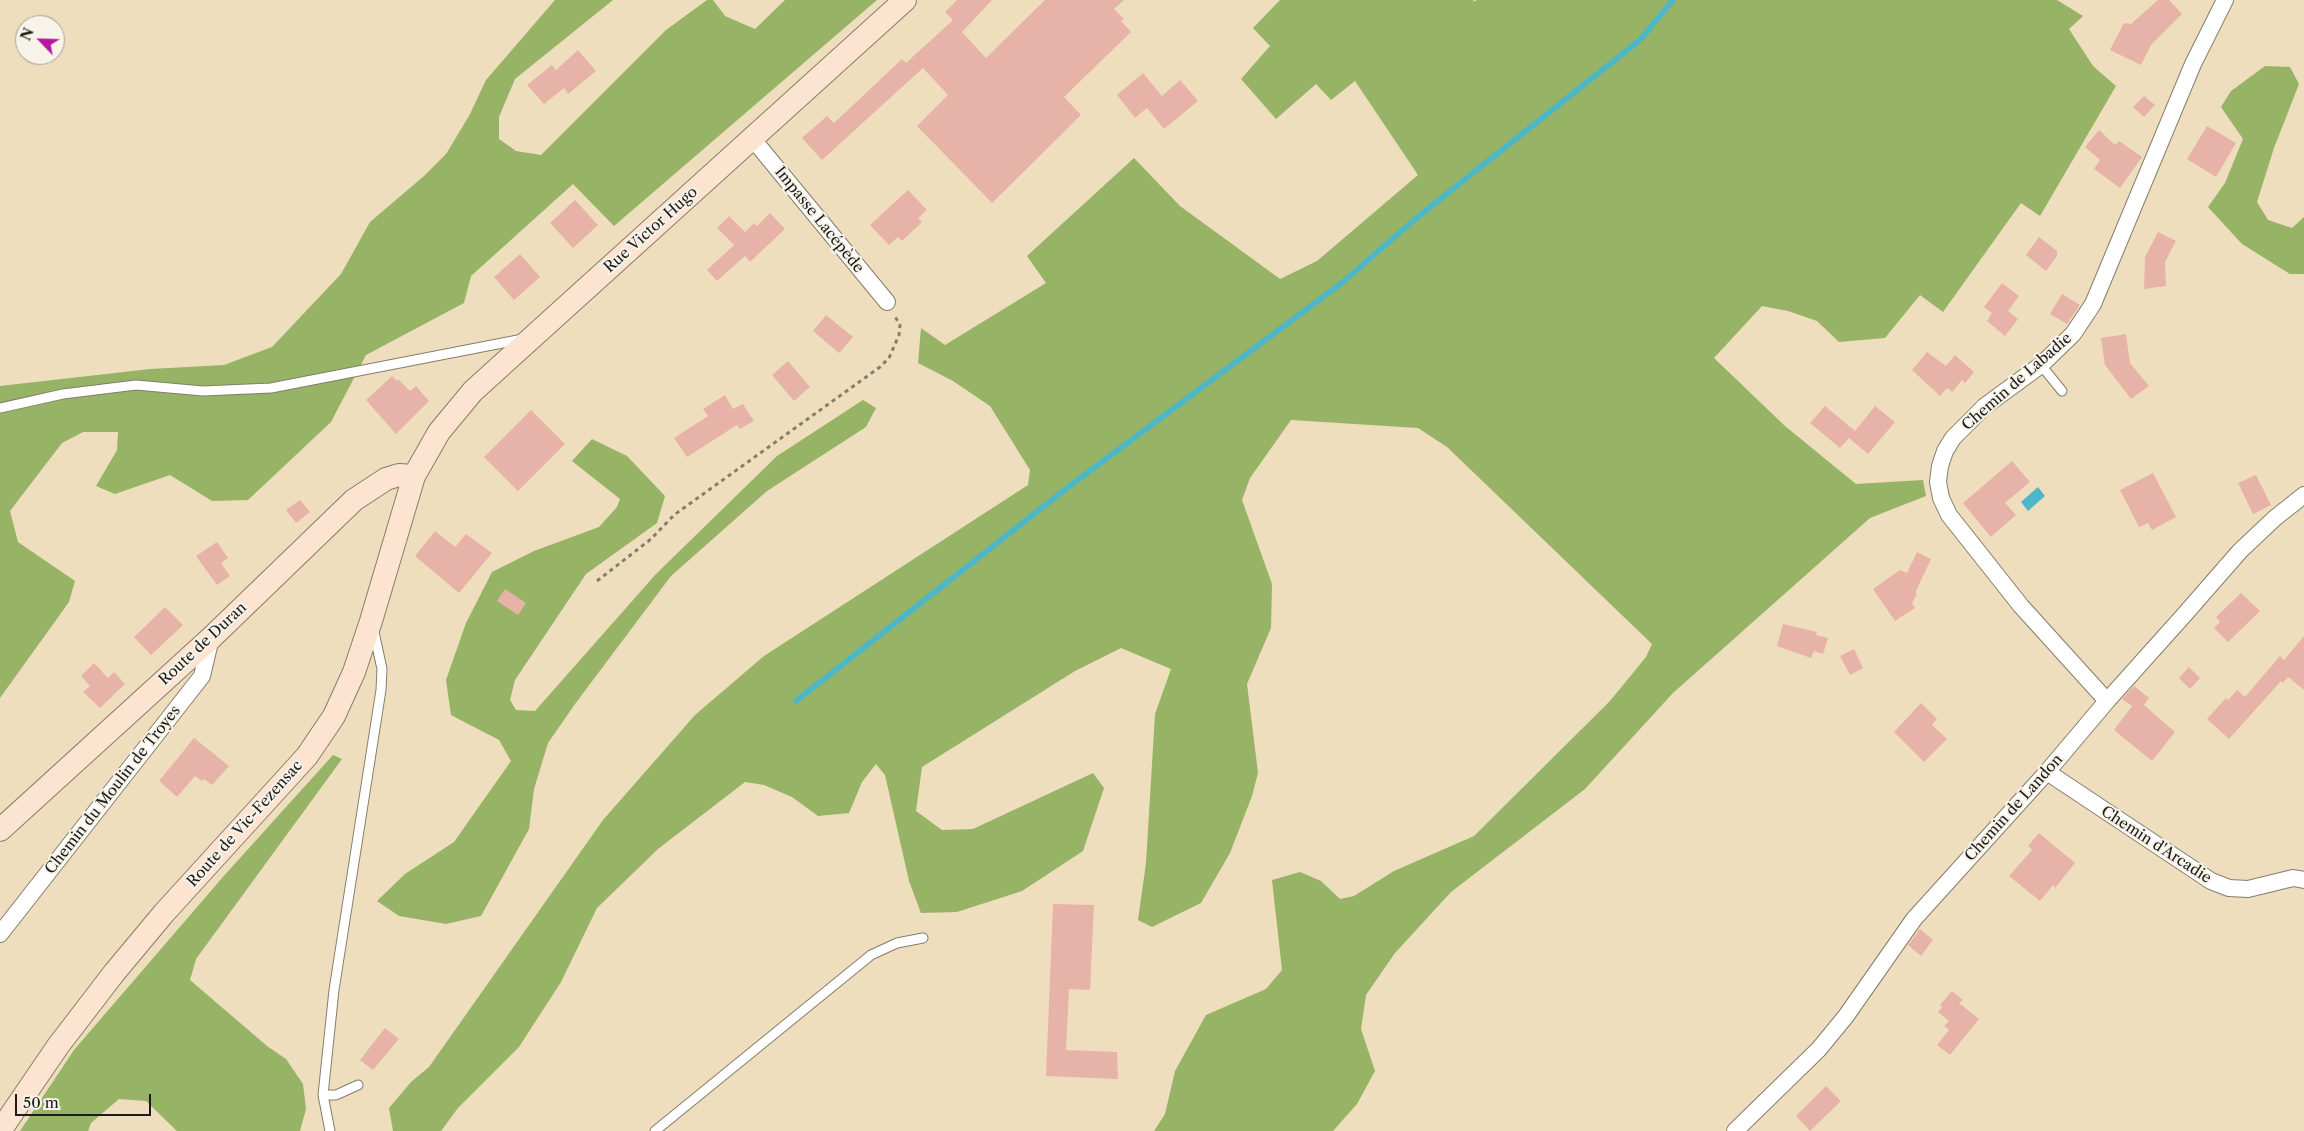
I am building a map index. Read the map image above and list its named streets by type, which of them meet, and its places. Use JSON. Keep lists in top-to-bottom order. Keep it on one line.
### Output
{"streets":{"main road":["Rue Victor Hugo","Route de Duran","Route de Vic-Fezensac"],"street":["Impasse Lacépède","Chemin de Labadie","Chemin du Moulin de Troyes","Chemin de Landon","Chemin d'Arcadie"]},"crossings":[["Impasse Lacépède","Rue Victor Hugo"],["Rue Victor Hugo","Route de Duran"],["Rue Victor Hugo","Route de Vic-Fezensac"],["Chemin de Labadie","Chemin de Landon"],["Route de Duran","Chemin du Moulin de Troyes"],["Route de Duran","Route de Vic-Fezensac"],["Chemin de Landon","Chemin d'Arcadie"]],"scale_bar":"50 m","north":"top left"}
